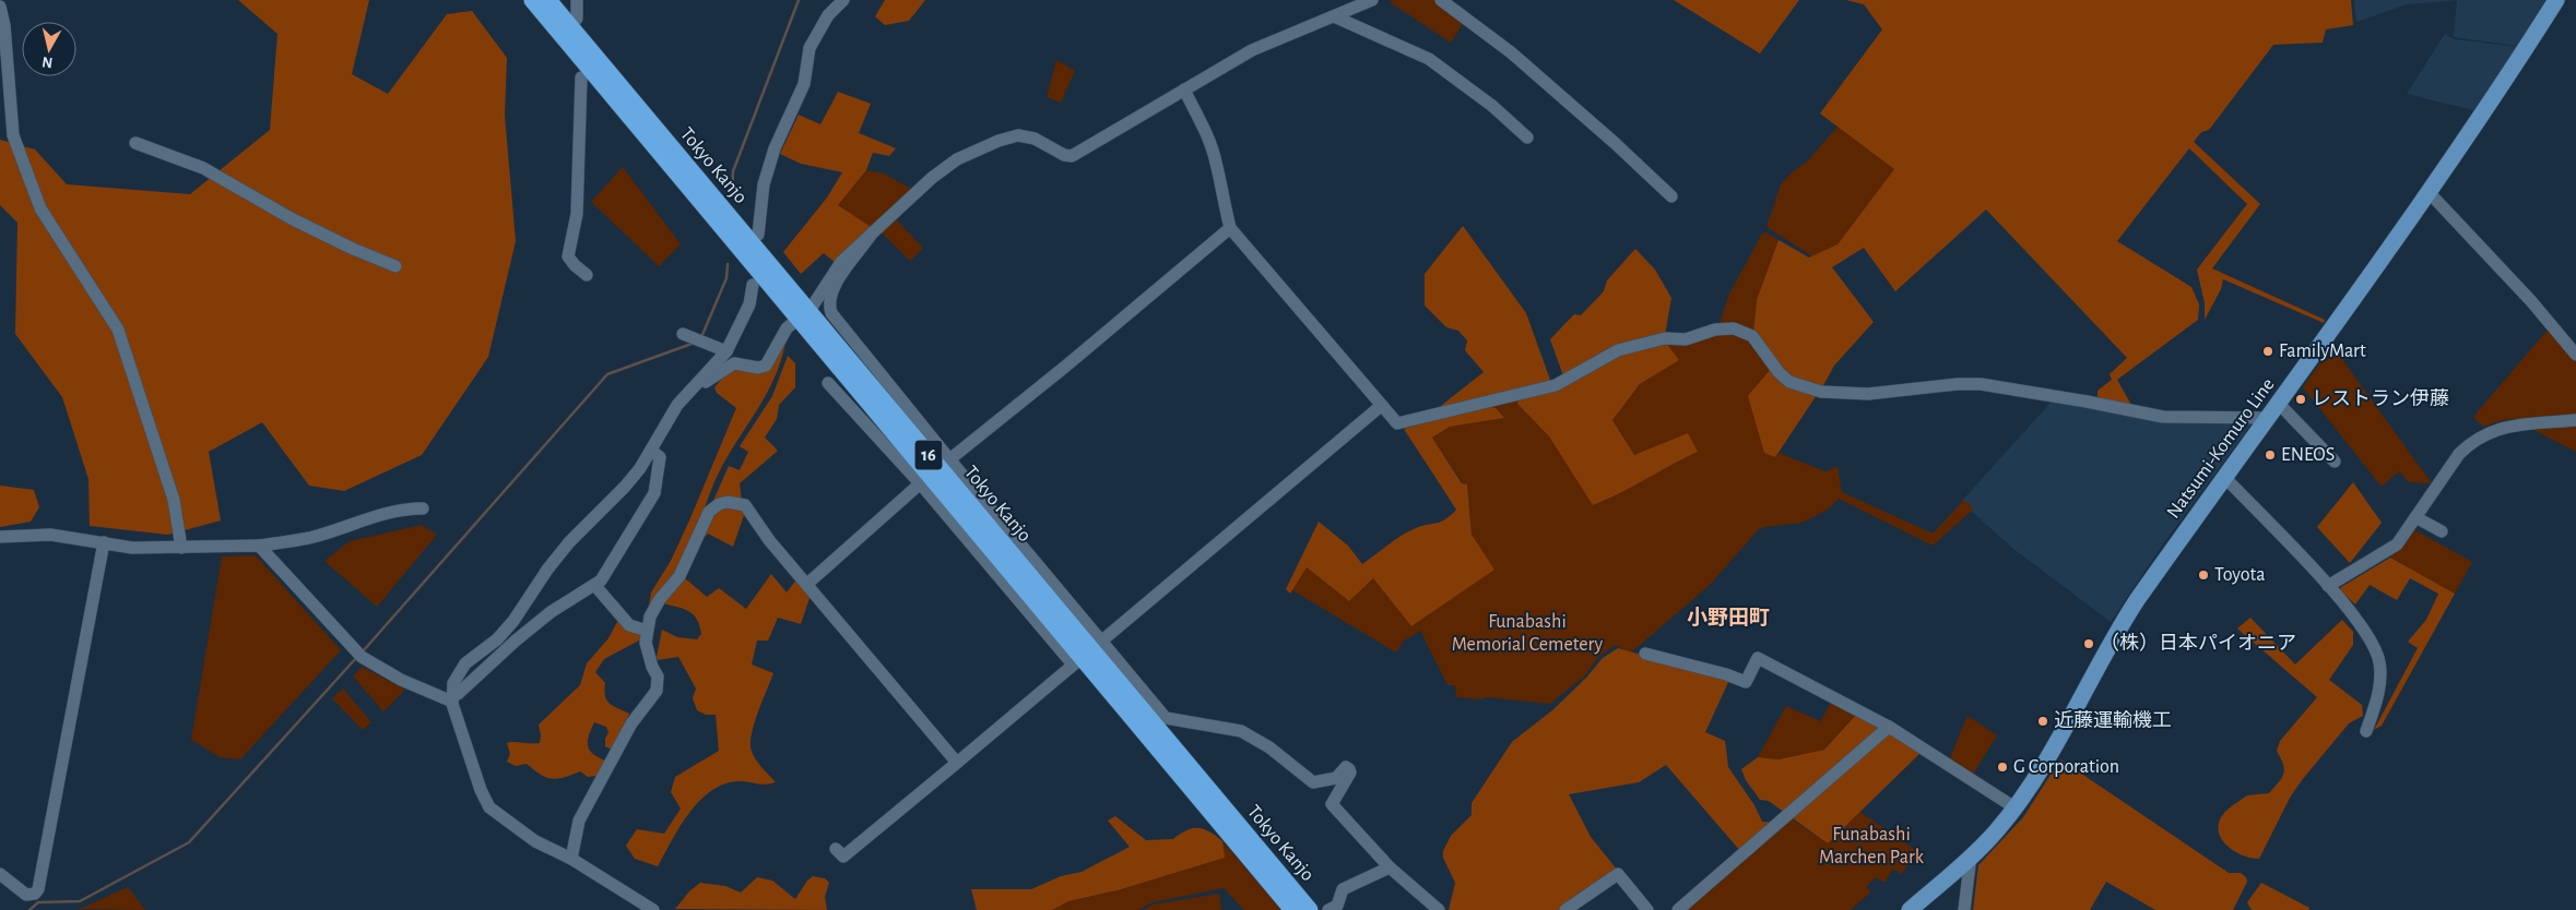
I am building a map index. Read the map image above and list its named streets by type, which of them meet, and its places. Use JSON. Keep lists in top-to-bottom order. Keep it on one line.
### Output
{"streets":{"highway":["Tokyo Kanjo","16"],"main road":["Natsumi-Komuro Line"]},"districts":["小野田町"],"parks":["Funabashi Memorial Cemetery","Funabashi Marchen Park"],"places":["FamilyMart","レストラン伊藤","ENEOS","Toyota","（株）日本パイオニア","近藤運輸機工","G Corporation"],"north":"bottom"}
